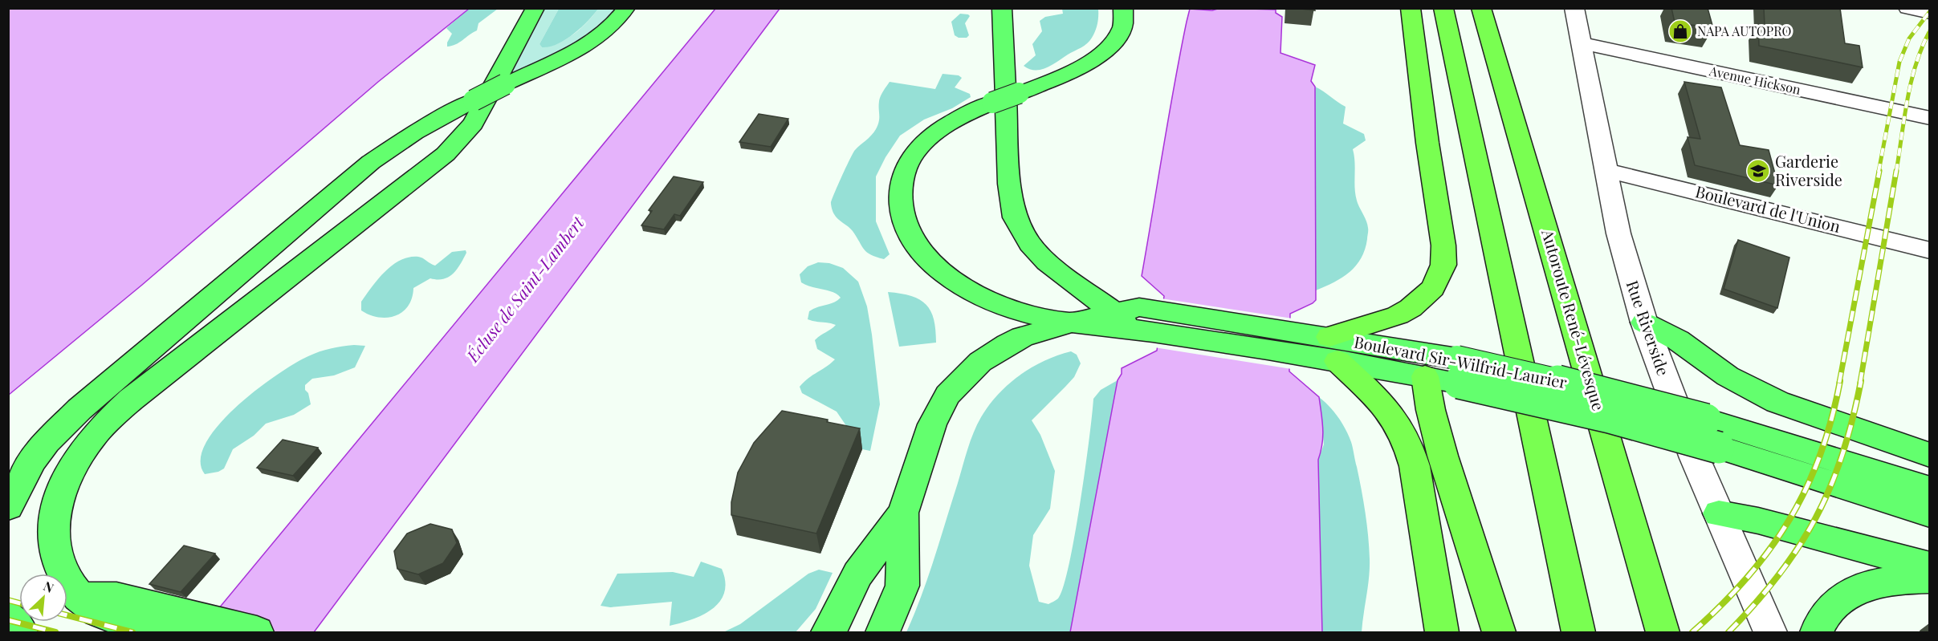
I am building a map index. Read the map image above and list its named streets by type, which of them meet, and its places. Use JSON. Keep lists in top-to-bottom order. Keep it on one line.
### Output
{"streets":{"highway":["Autoroute René-Lévesque"],"main road":["Boulevard Sir-Wilfrid-Laurier"],"street":["Avenue Hickson","Boulevard de l'Union","Rue Riverside"]},"crossings":[["Avenue Hickson","Rue Riverside"],["Boulevard de l'Union","Rue Riverside"]],"water":["Écluse de Saint-Lambert"],"places":{"shop":["NAPA AUTOPRO"],"school or university":["Garderie Riverside"]},"north":"top right"}
